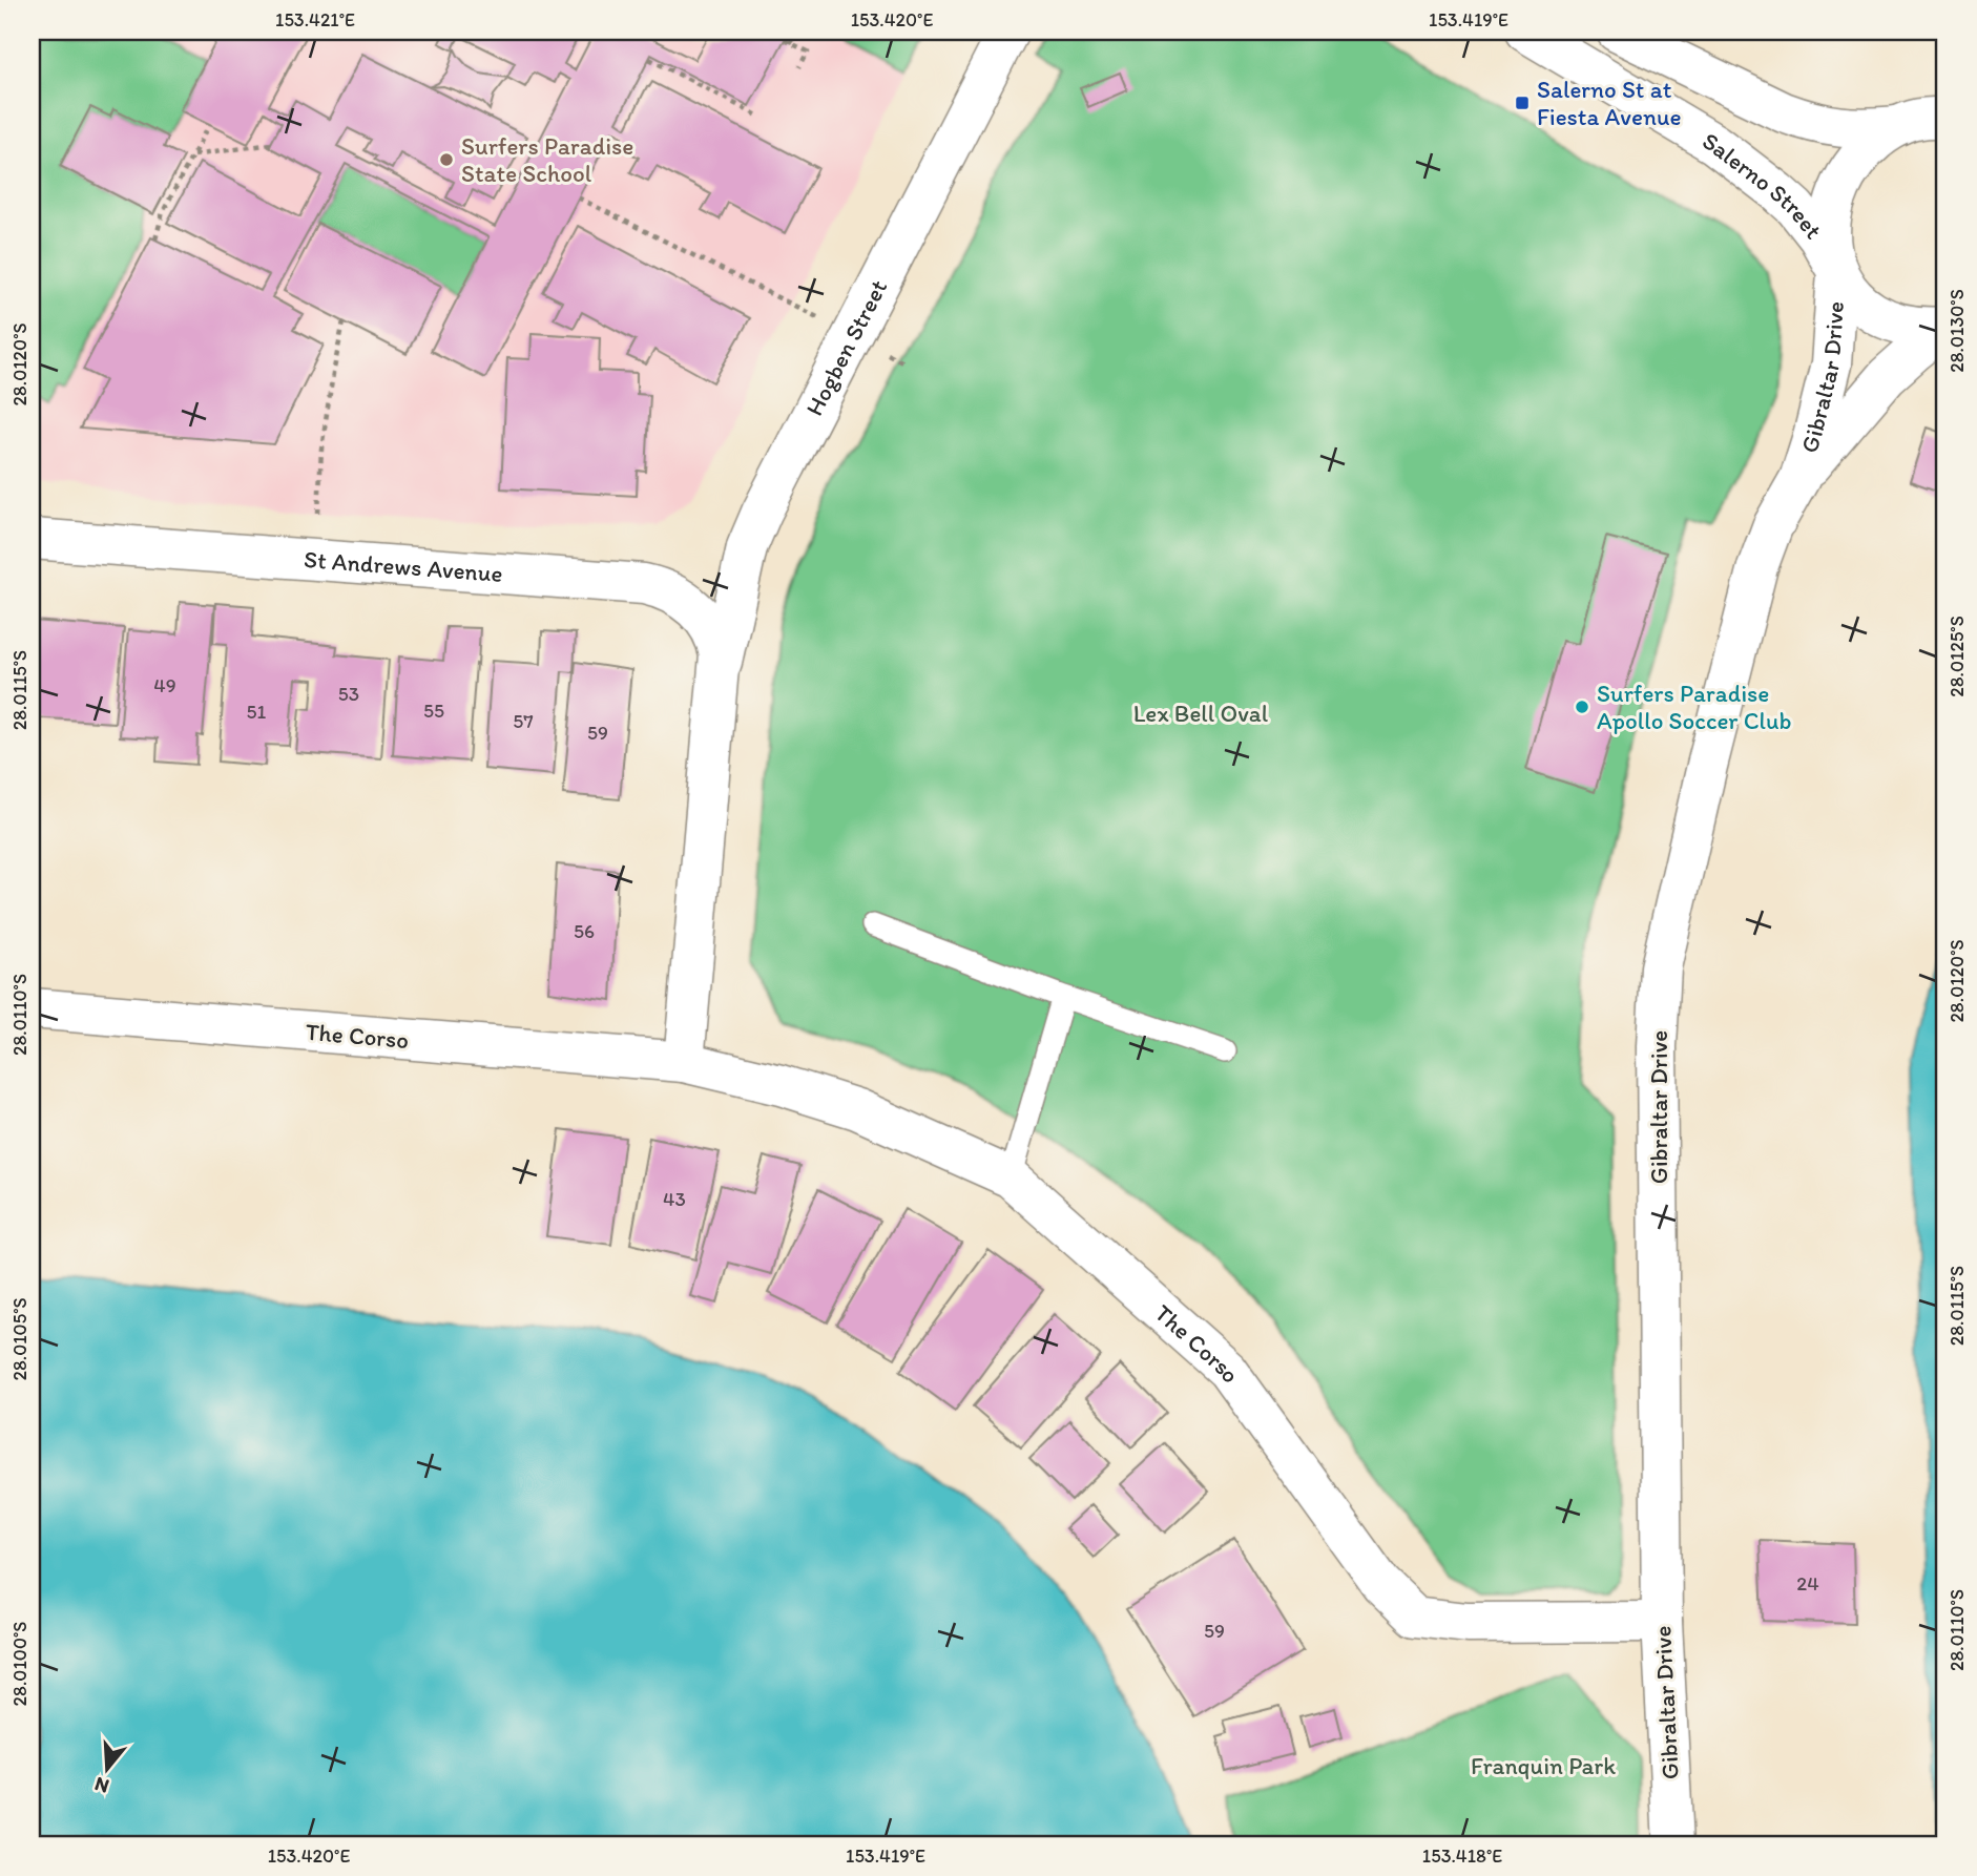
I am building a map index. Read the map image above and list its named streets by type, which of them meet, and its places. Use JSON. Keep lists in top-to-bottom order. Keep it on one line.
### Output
{"streets":{"street":["Salerno Street","Hogben Street","Gibraltar Drive","St Andrews Avenue","The Corso"]},"crossings":[["Salerno Street","Gibraltar Drive"],["Hogben Street","St Andrews Avenue"],["Gibraltar Drive","The Corso"]],"parks":["Lex Bell Oval","Franquin Park"],"places":{"transit":["Salerno St at Fiesta Avenue"],"other":["Surfers Paradise State School","Surfers Paradise Apollo Soccer Club"]},"house_numbers":["49","53","55","51","57","59","56","43","24","59"],"north":"bottom","coordinates":["153.421°E","153.420°E","153.419°E","28.0130°S","28.0120°S","28.0125°S","28.0115°S","28.0110°S","28.0105°S","28.0100°S","153.418°E"]}
